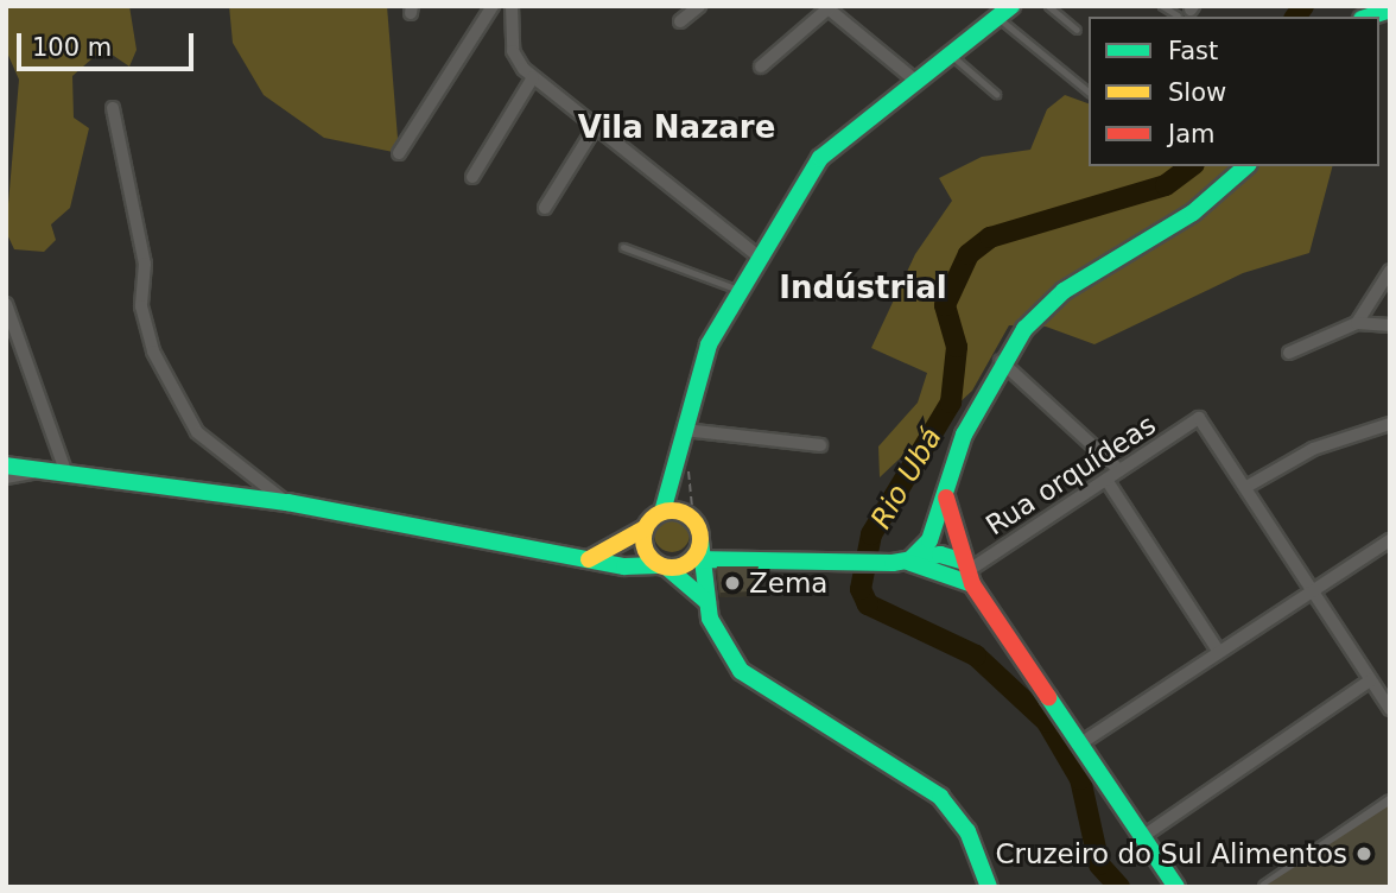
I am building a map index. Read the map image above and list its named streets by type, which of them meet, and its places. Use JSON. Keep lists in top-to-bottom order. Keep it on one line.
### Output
{"streets":{"street":["Rua orquídeas"]},"districts":["Vila Nazare","Indústrial"],"water":["Rio Ubá"],"places":["Zema","Cruzeiro do Sul Alimentos"],"legend":["Fast","Slow","Jam"],"scale_bar":"100 m"}
